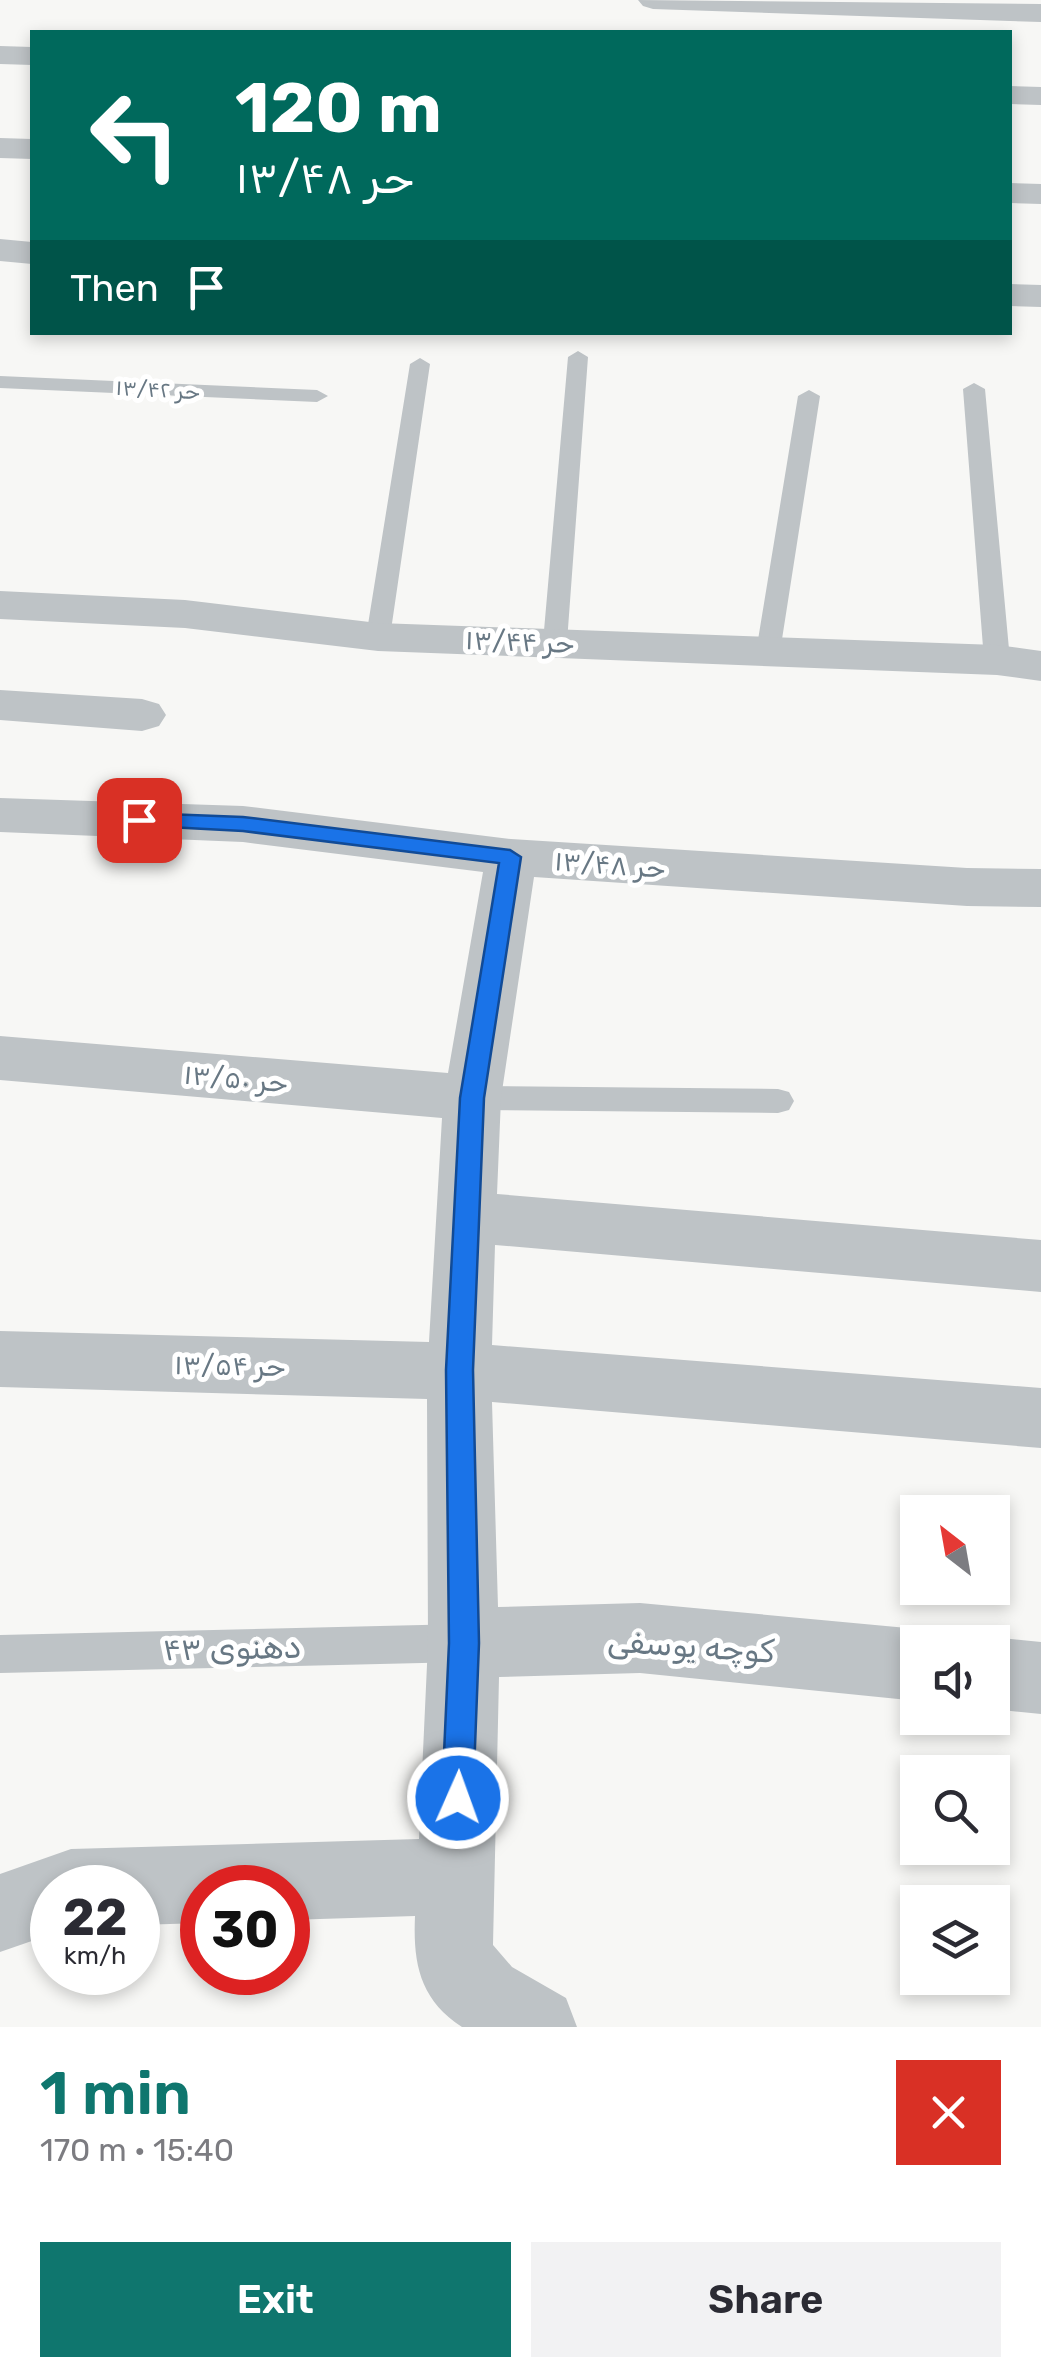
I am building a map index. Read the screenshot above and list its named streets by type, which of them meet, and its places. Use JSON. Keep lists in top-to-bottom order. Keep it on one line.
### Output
{"streets":{"street":["حر ۱۳/۴۴","حر ۱۳/۴۸","حر ۱۳/۵۰","حر ۱۳/۵۴","کوچه یوسفی"],"lane":["حر ۱۳/۴۲","دهنوی ۴۳"]},"crossings":[["کوچه یوسفی","دهنوی ۴۳"]],"north":"top left","page":{"turn":["120 m","حر ۱۳/۴۸"],"then":"Then","speed":"22 km/h","limit":"30","heading":["1 min","170 m · 15:40"],"buttons":["Exit","Share"]}}
